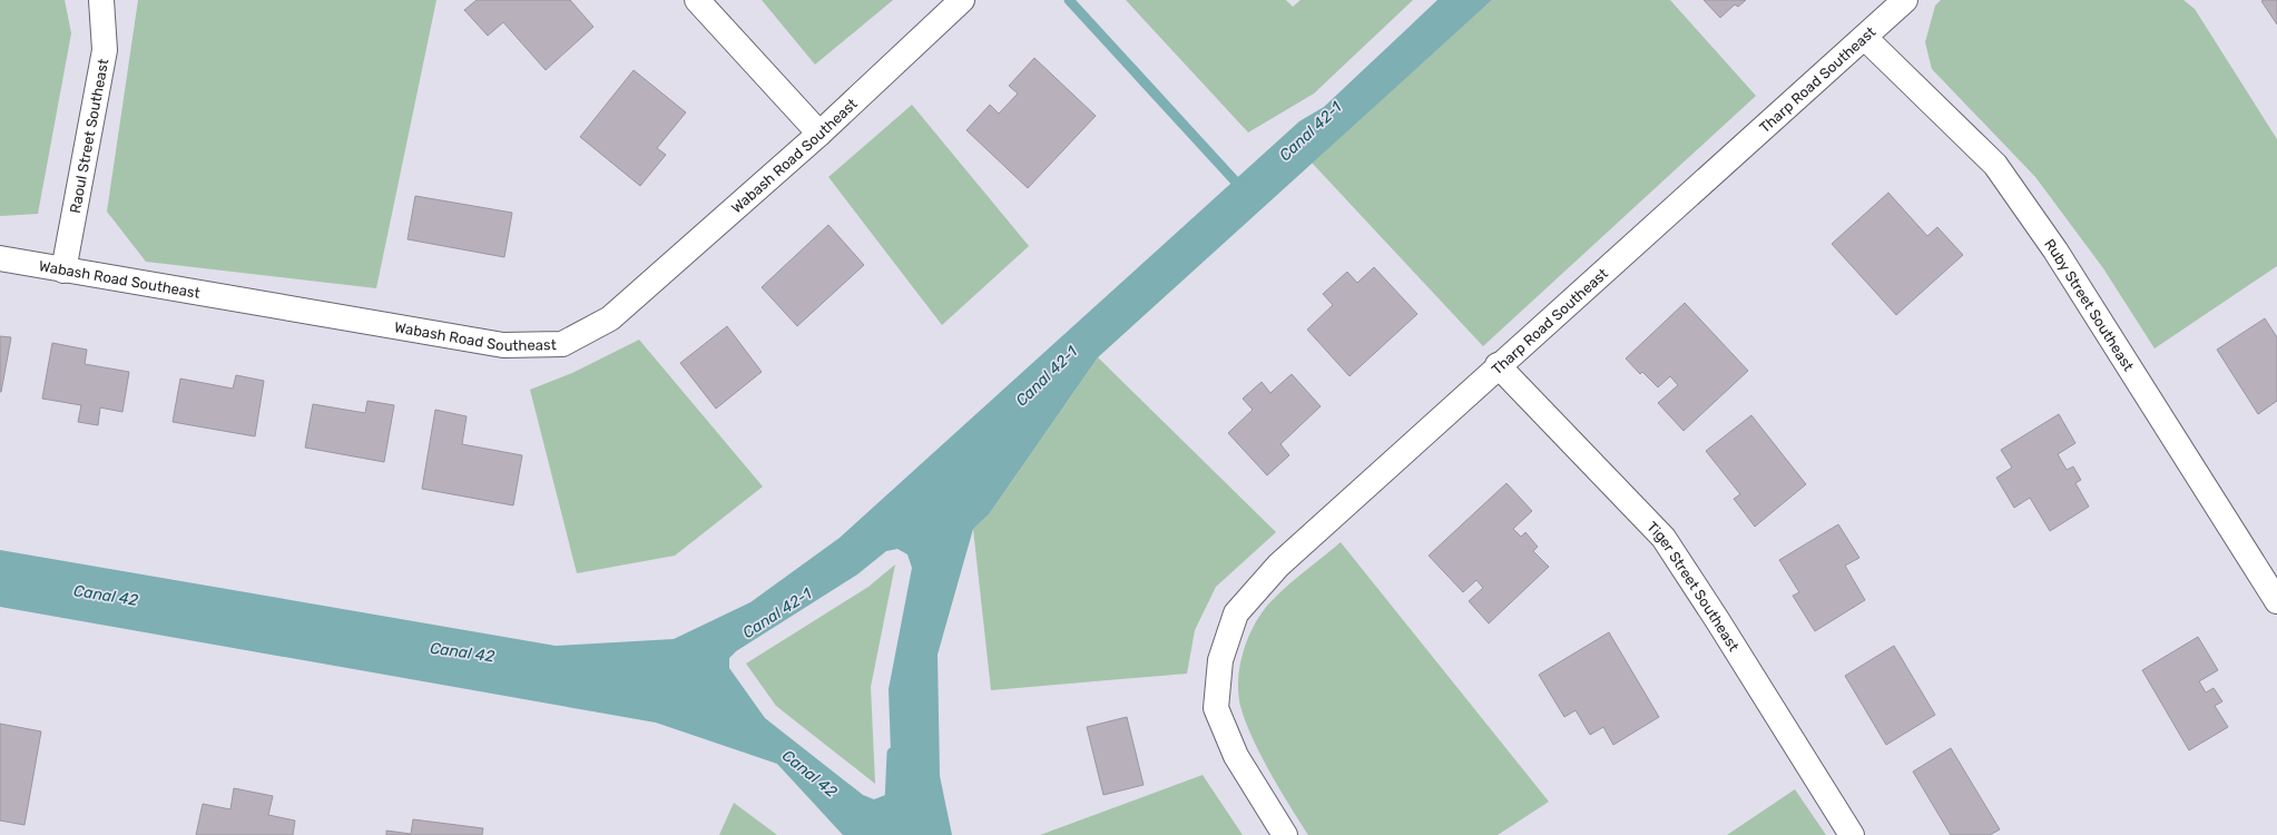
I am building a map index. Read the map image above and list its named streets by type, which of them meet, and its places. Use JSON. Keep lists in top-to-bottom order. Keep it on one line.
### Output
{"streets":{"street":["Tharp Road Southeast","Raoul Street Southeast","Wabash Road Southeast","Ruby Street Southeast","Tiger Street Southeast"]},"crossings":[["Tharp Road Southeast","Ruby Street Southeast"],["Tharp Road Southeast","Tiger Street Southeast"],["Raoul Street Southeast","Wabash Road Southeast"]],"water":["Canal 42-1","Canal 42"]}
